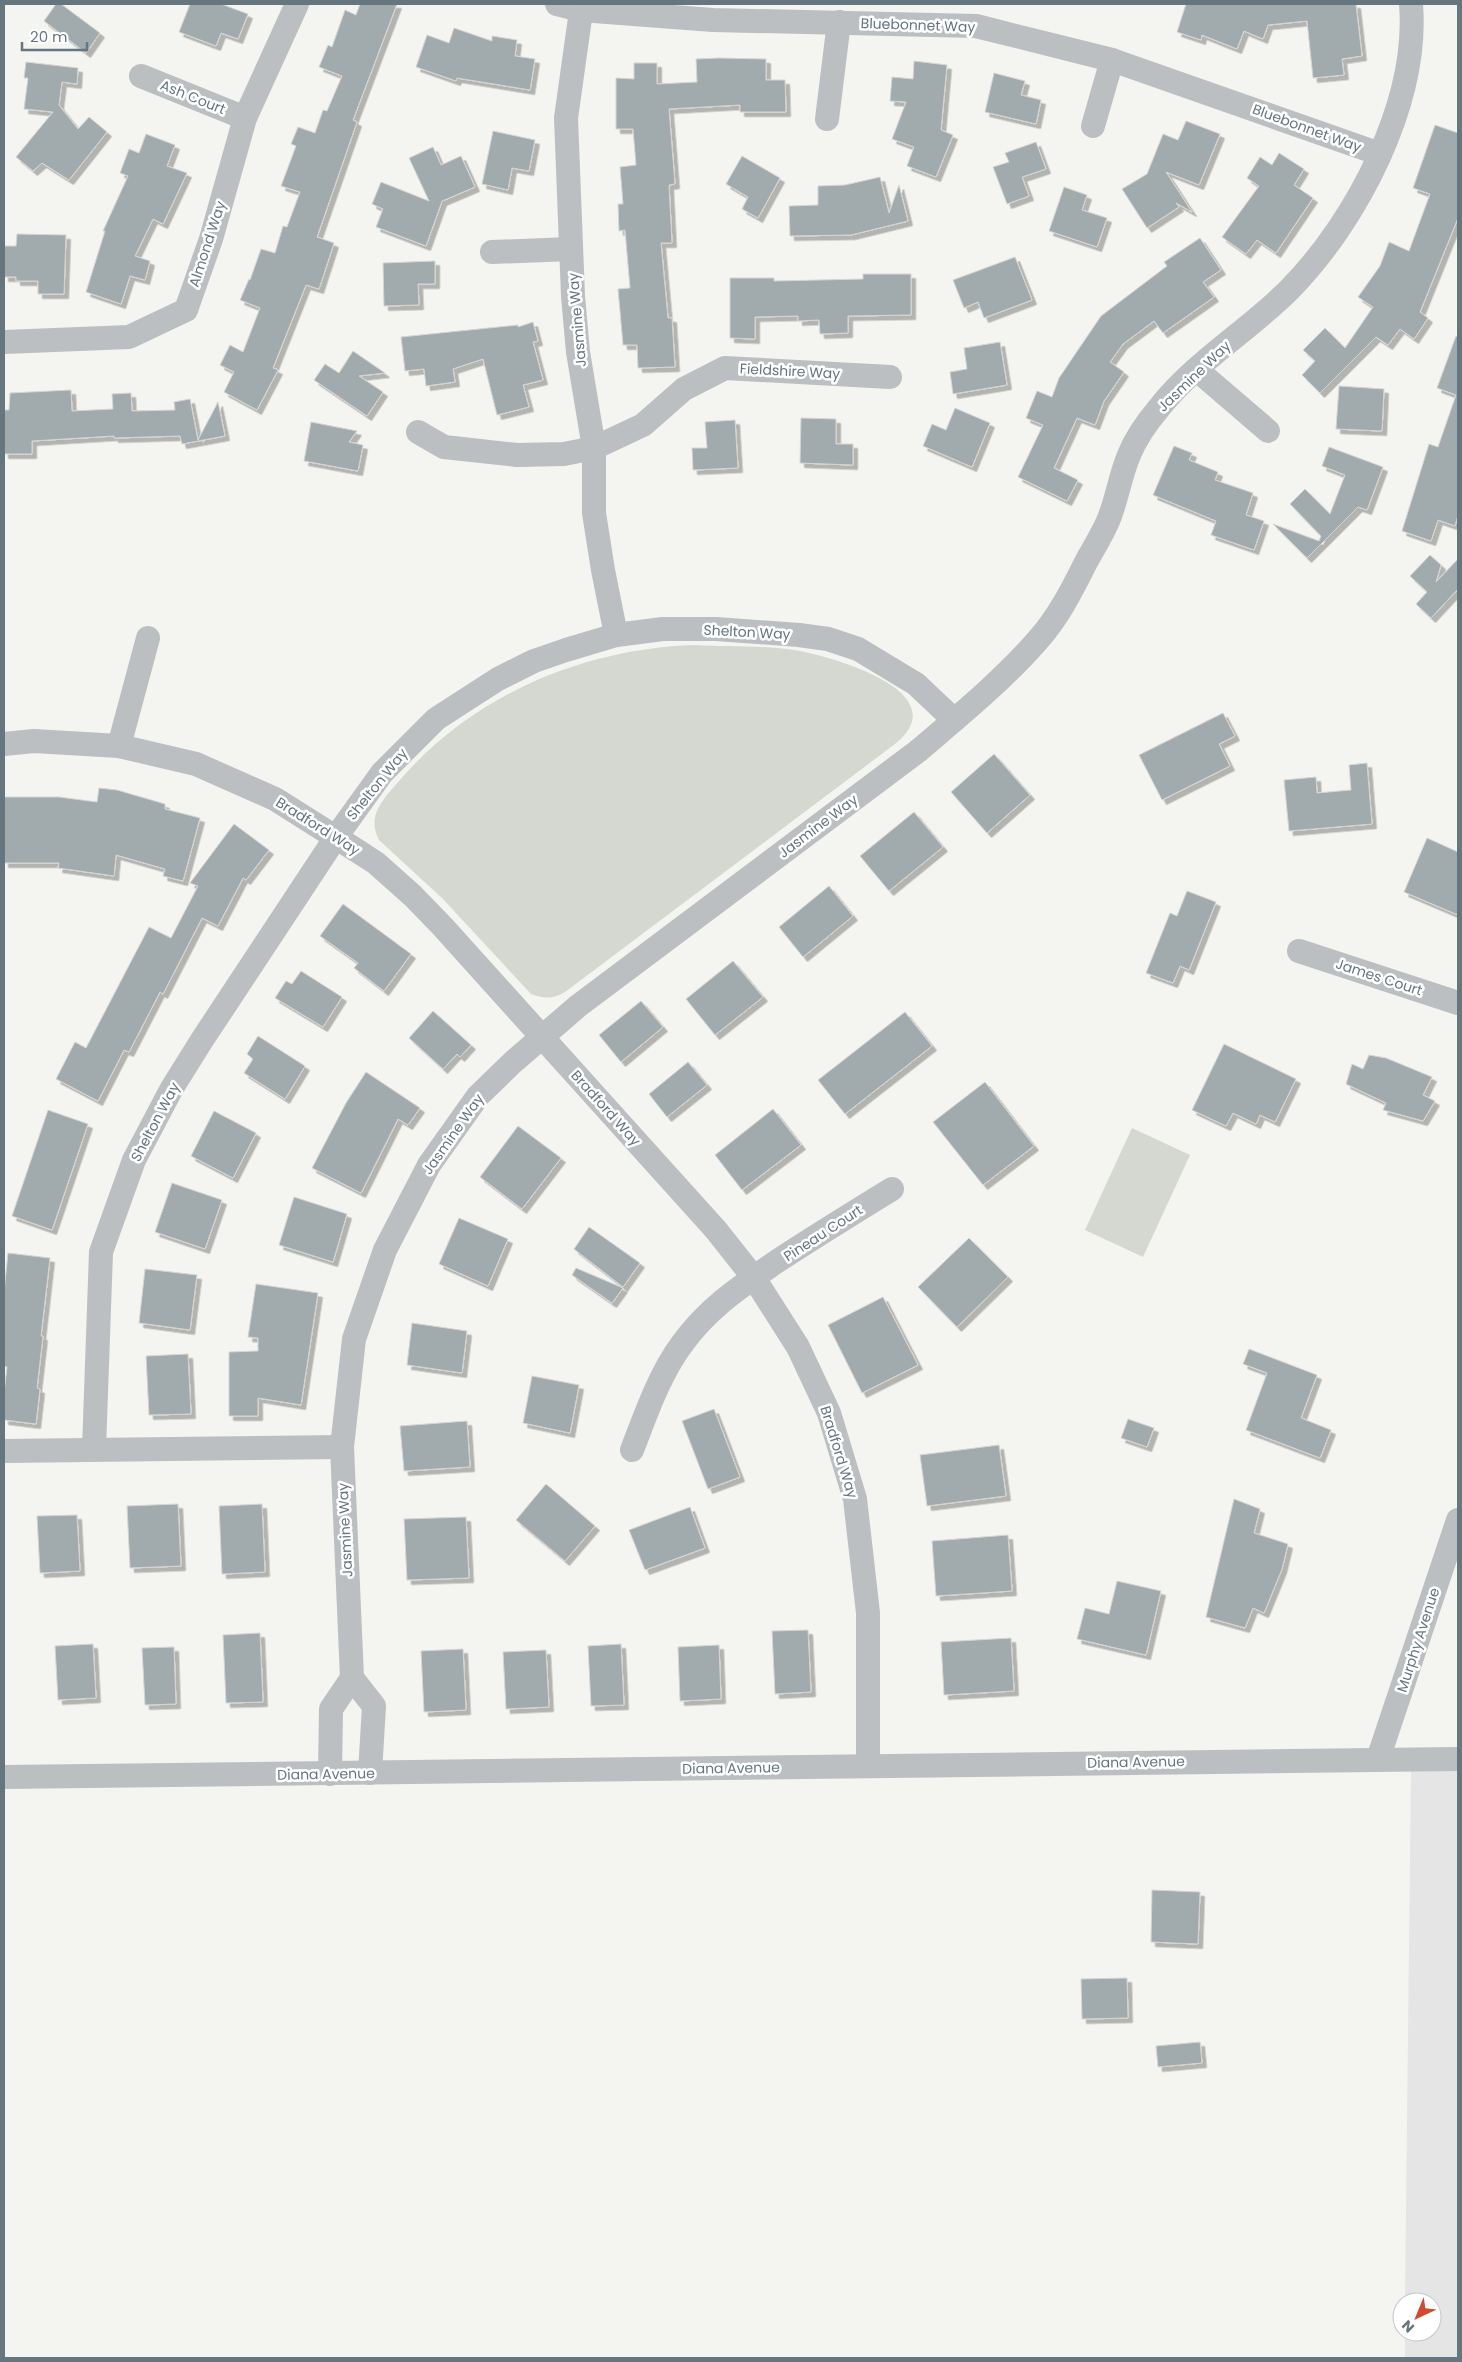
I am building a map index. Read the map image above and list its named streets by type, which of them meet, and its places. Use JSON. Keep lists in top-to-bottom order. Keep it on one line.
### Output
{"streets":{"street":["Bluebonnet Way","Ash Court","Almond Way","Jasmine Way","Fieldshire Way","Shelton Way","Bradford Way","James Court","Pineau Court","Murphy Avenue","Diana Avenue"]},"crossings":[["Bluebonnet Way","Jasmine Way"],["Ash Court","Almond Way"],["Jasmine Way","Fieldshire Way"],["Jasmine Way","Shelton Way"],["Jasmine Way","Bradford Way"],["Shelton Way","Bradford Way"],["Bradford Way","Pineau Court"],["Bradford Way","Diana Avenue"],["Murphy Avenue","Diana Avenue"]],"scale_bar":"20 m","north":"bottom left"}
